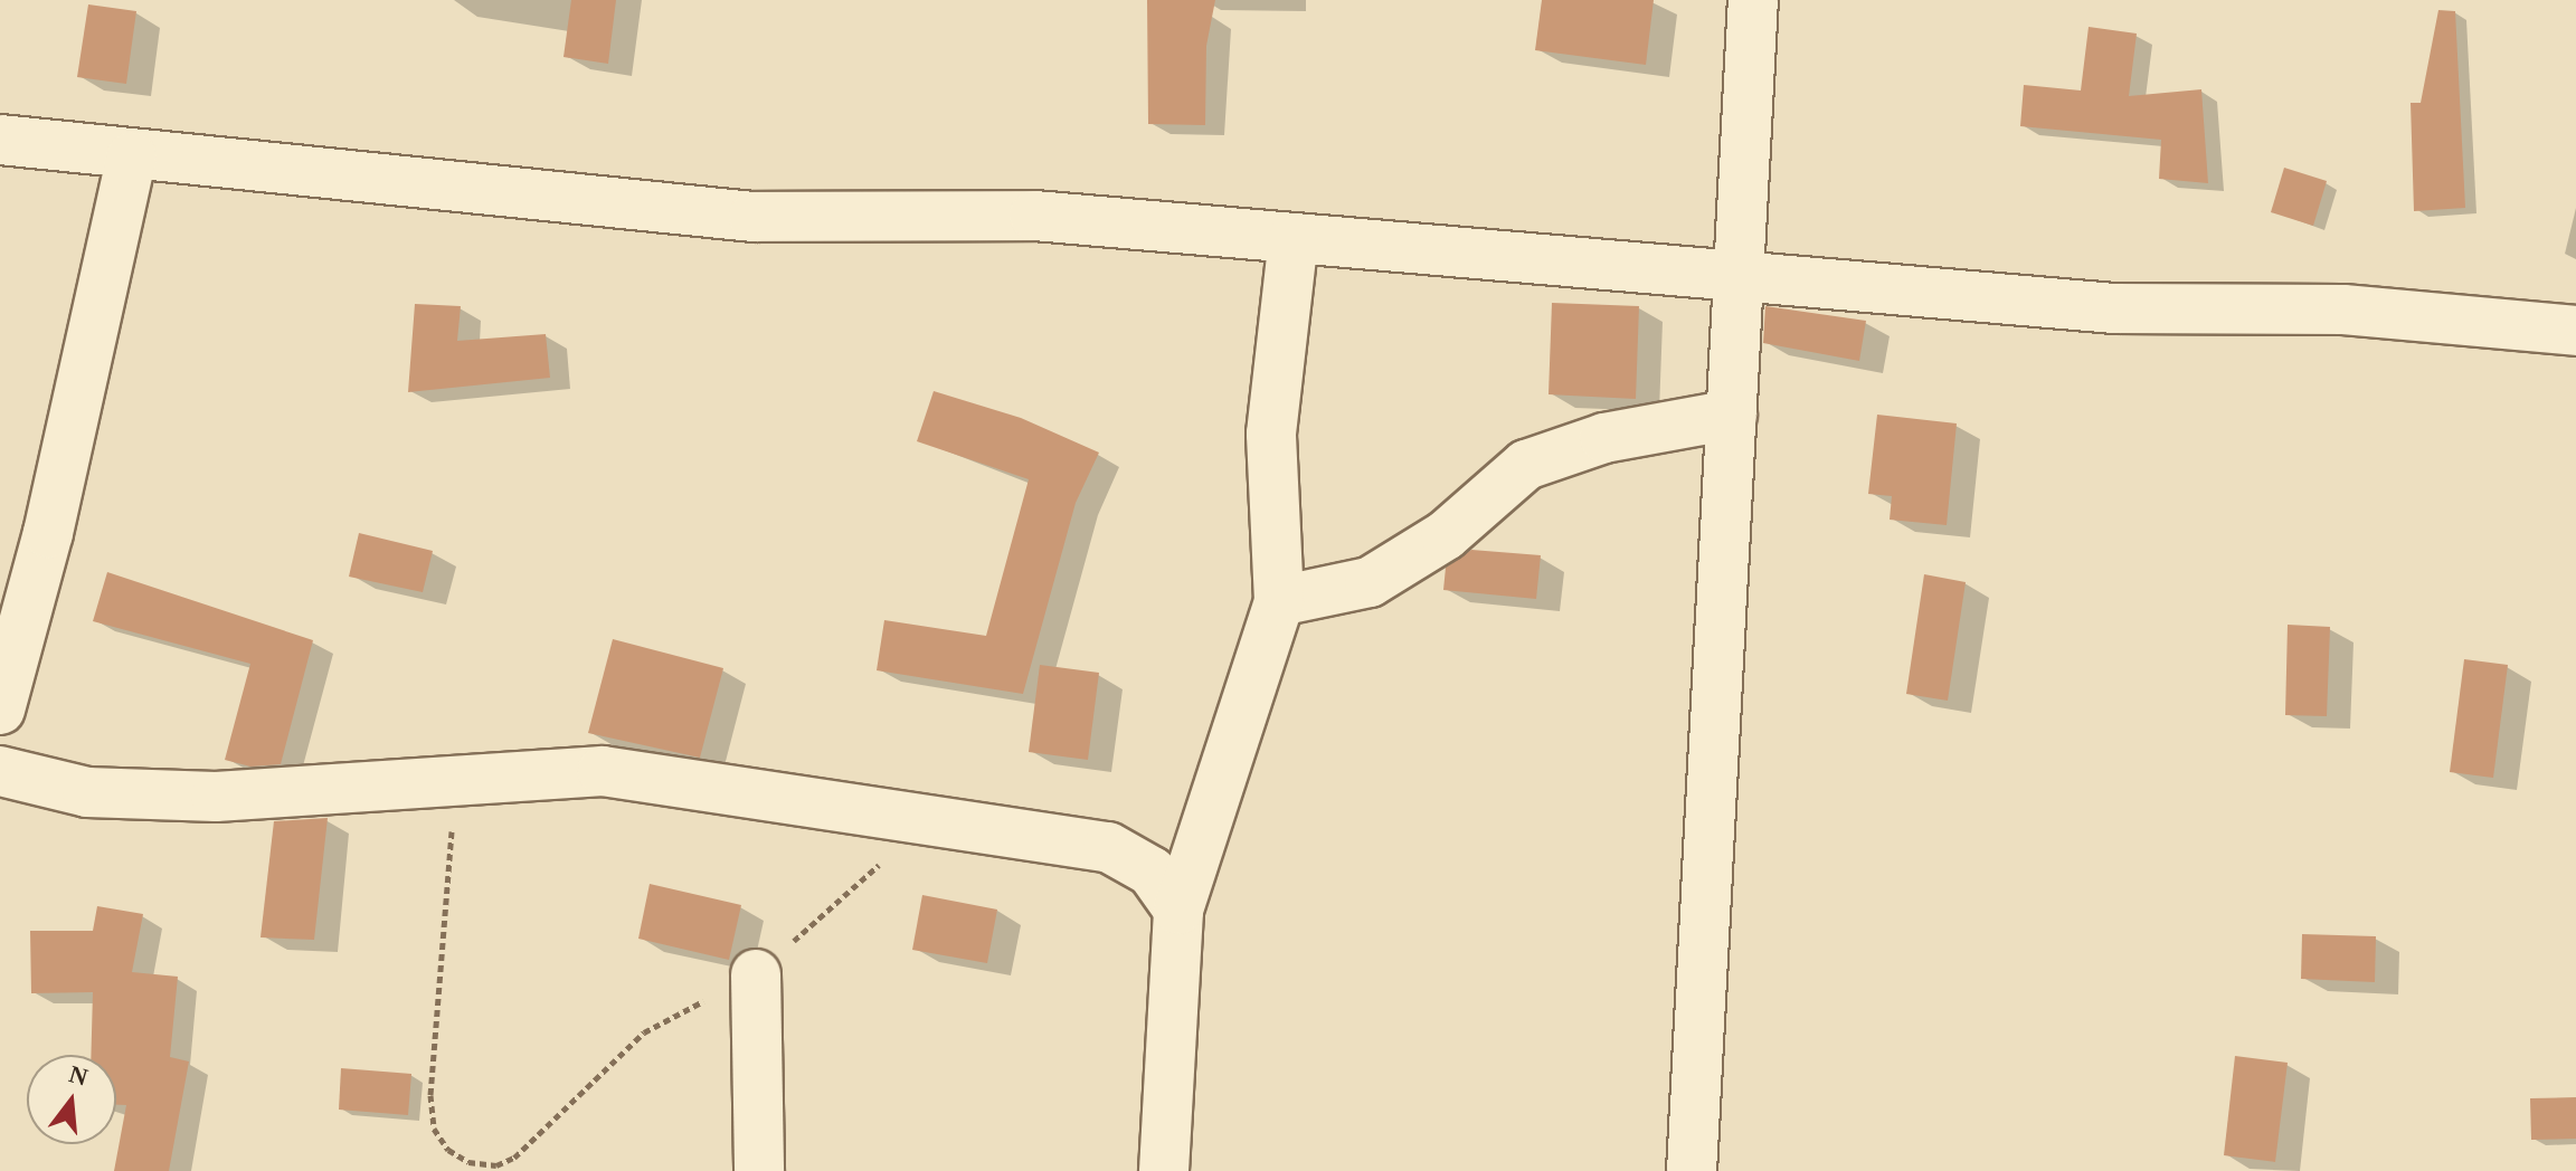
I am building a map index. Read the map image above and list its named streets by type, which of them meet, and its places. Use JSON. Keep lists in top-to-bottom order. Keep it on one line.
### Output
{"north":"top"}
